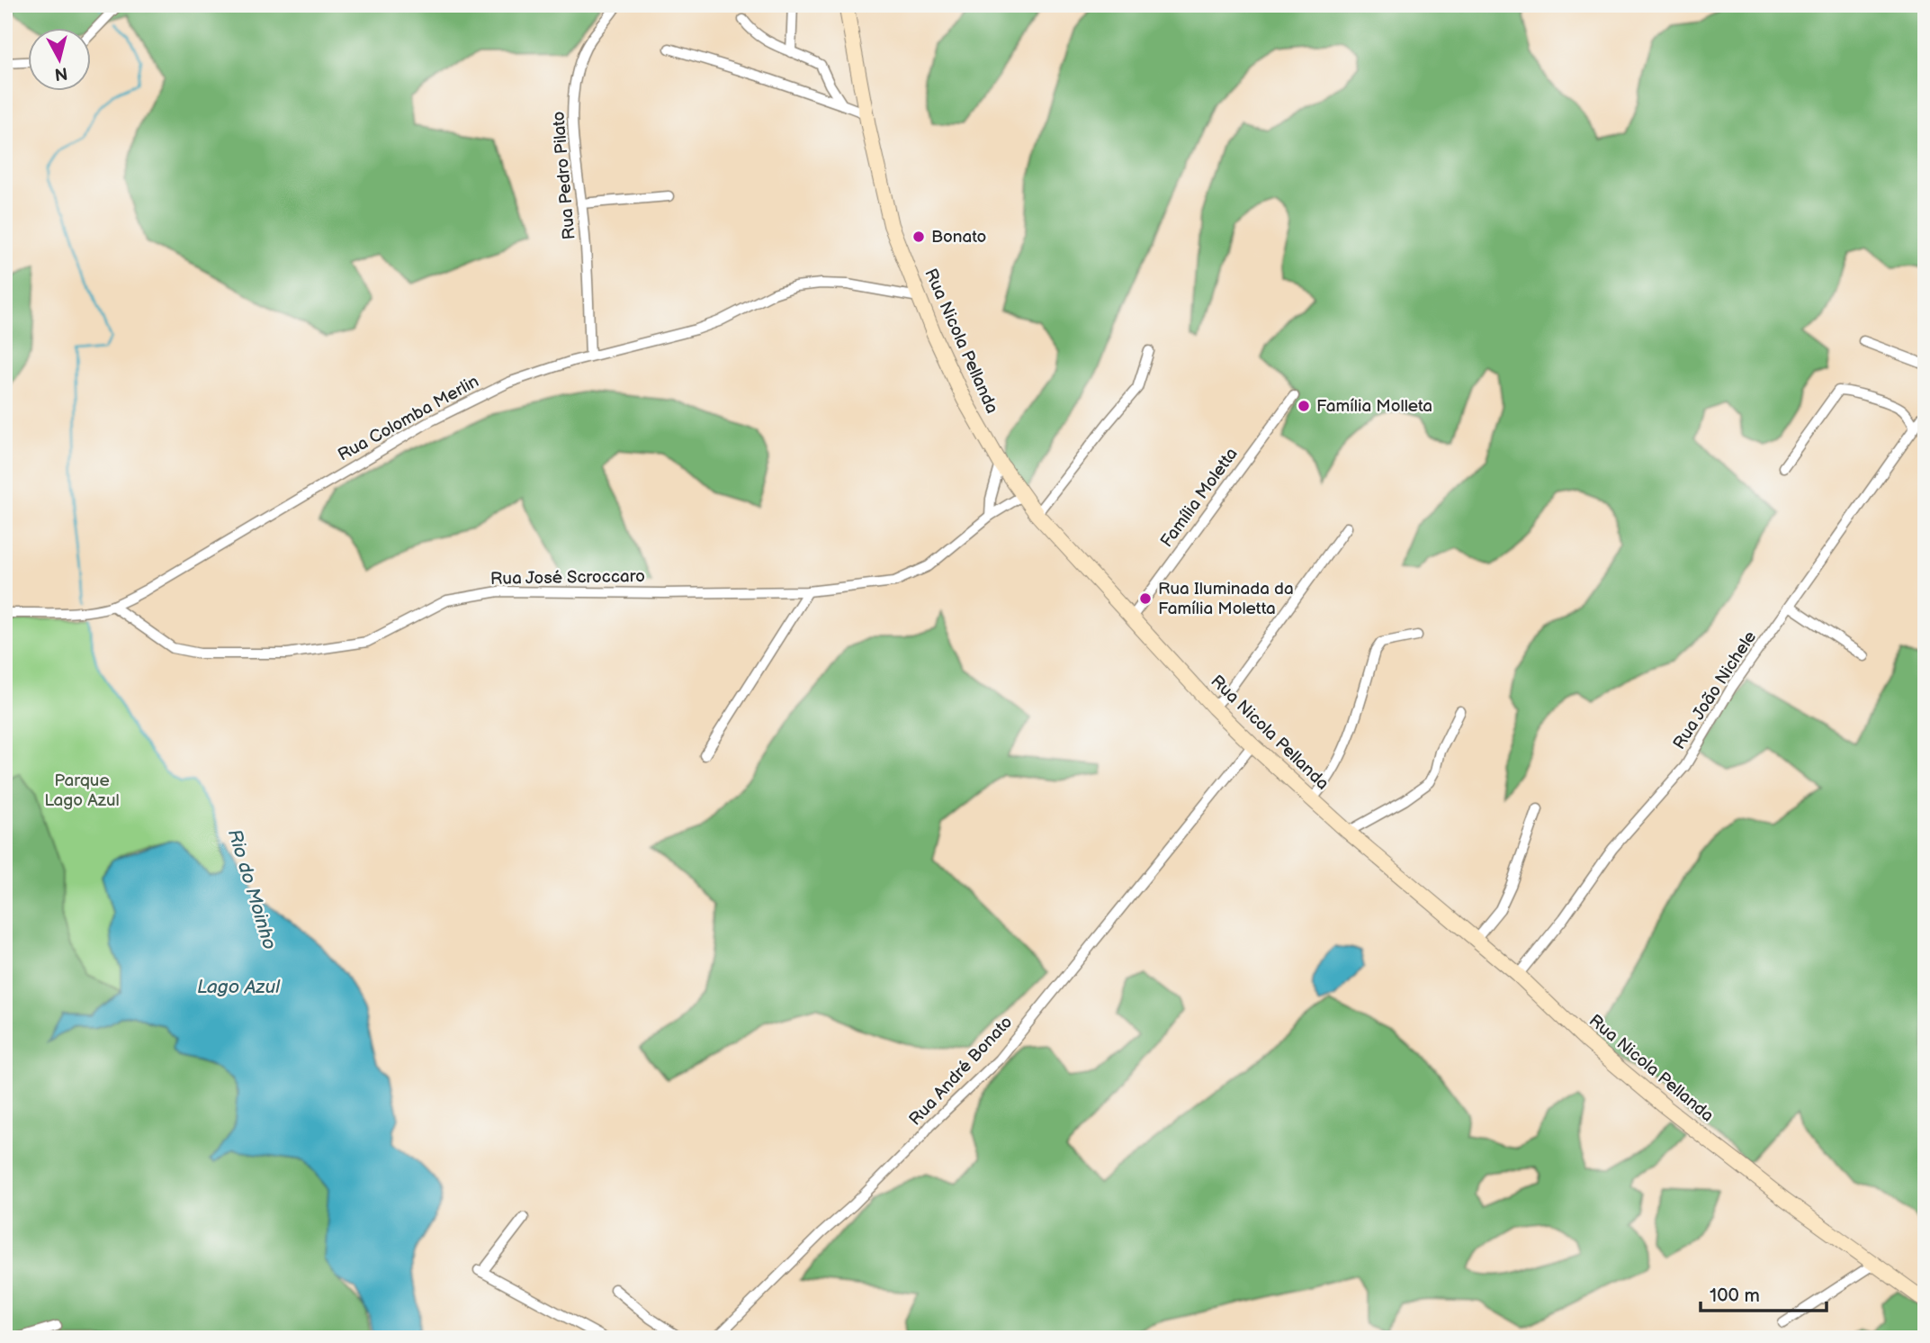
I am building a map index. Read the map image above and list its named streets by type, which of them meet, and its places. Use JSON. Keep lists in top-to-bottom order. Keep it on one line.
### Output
{"streets":{"main road":["Rua Nicola Pellanda"],"street":["Rua Pedro Pilato","Rua Colomba Merlin","Família Moletta","Rua José Scroccaro","Rua João Nichele","Rua André Bonato"]},"crossings":[["Rua Pedro Pilato","Rua Colomba Merlin"],["Rua Nicola Pellanda","Rua Colomba Merlin"],["Rua Nicola Pellanda","Família Moletta"],["Rua Nicola Pellanda","Rua José Scroccaro"],["Rua Nicola Pellanda","Rua João Nichele"],["Rua Nicola Pellanda","Rua André Bonato"],["Rua Colomba Merlin","Rua José Scroccaro"]],"water":["Rio do Moinho","Lago Azul"],"parks":["Parque Lago Azul"],"places":["Bonato","Família Molleta","Rua Iluminada da Família Moletta"],"scale_bar":"100 m","north":"bottom"}
